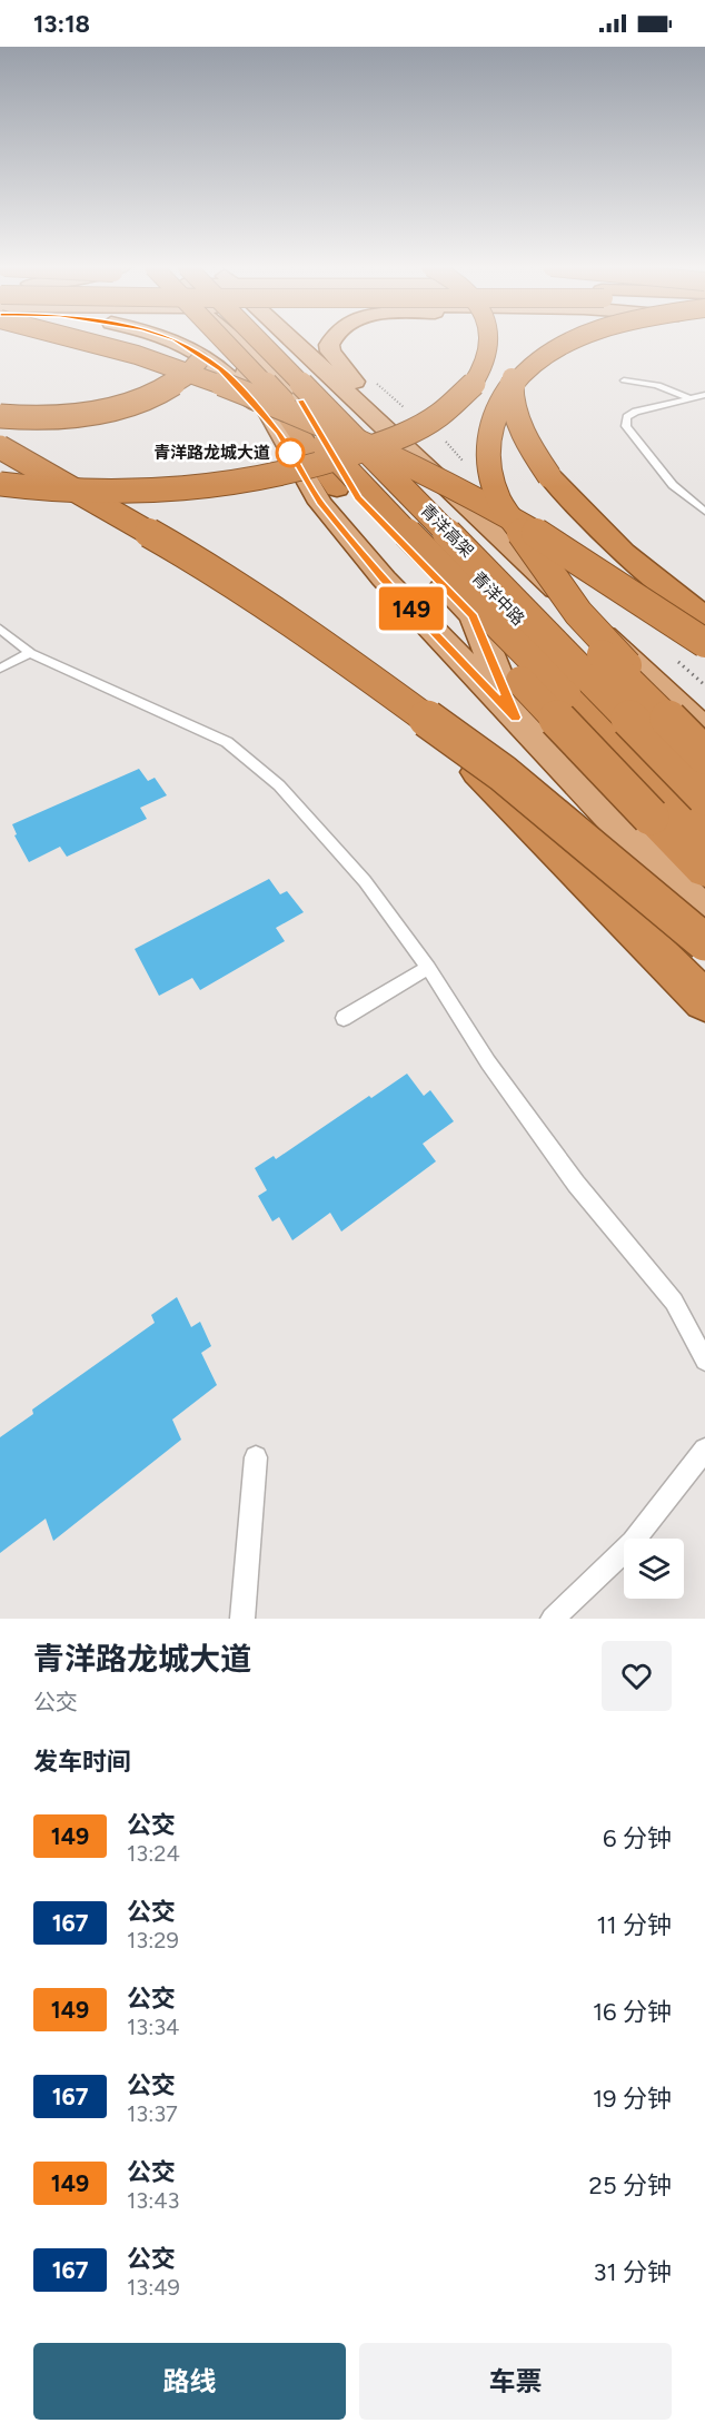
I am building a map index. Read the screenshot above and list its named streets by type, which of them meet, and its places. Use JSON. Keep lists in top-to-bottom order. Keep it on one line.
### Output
{"streets":{"highway":["青洋高架"],"main road":["青洋中路"]},"places":["青洋路龙城大道"],"lines":["bus line 149"],"page":{"status":"13:18","on_map":"149","heading":[["青洋路龙城大道","公交"],"发车时间"],"list":[{"mark":"149","name":"公交","note":"13:24","value":"6 分钟"},{"mark":"167","name":"公交","note":"13:29","value":"11 分钟"},{"mark":"149","name":"公交","note":"13:34","value":"16 分钟"},{"mark":"167","name":"公交","note":"13:37","value":"19 分钟"},{"mark":"149","name":"公交","note":"13:43","value":"25 分钟"},{"mark":"167","name":"公交","note":"13:49","value":"31 分钟"}],"buttons":["路线","车票"]}}
